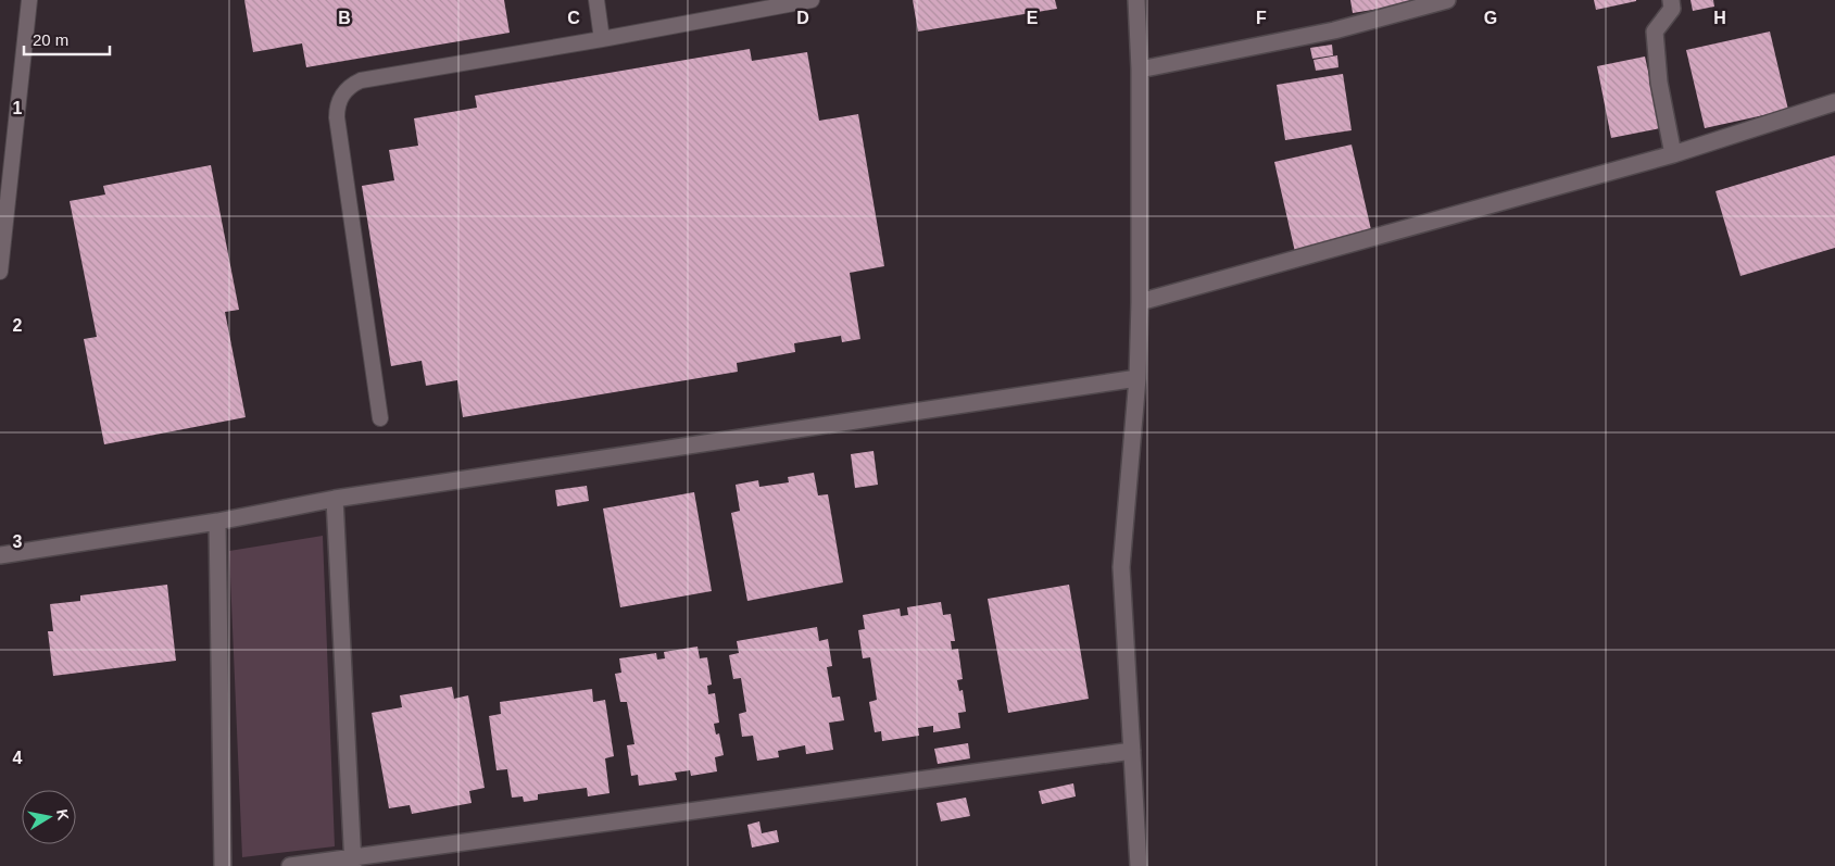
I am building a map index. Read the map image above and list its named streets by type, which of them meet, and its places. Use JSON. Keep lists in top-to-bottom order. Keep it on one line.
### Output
{"scale_bar":"20 m","north":"right","grid":{"columns":["B","C","D","E","F","G","H"],"rows":["1","2","3","4"]}}
